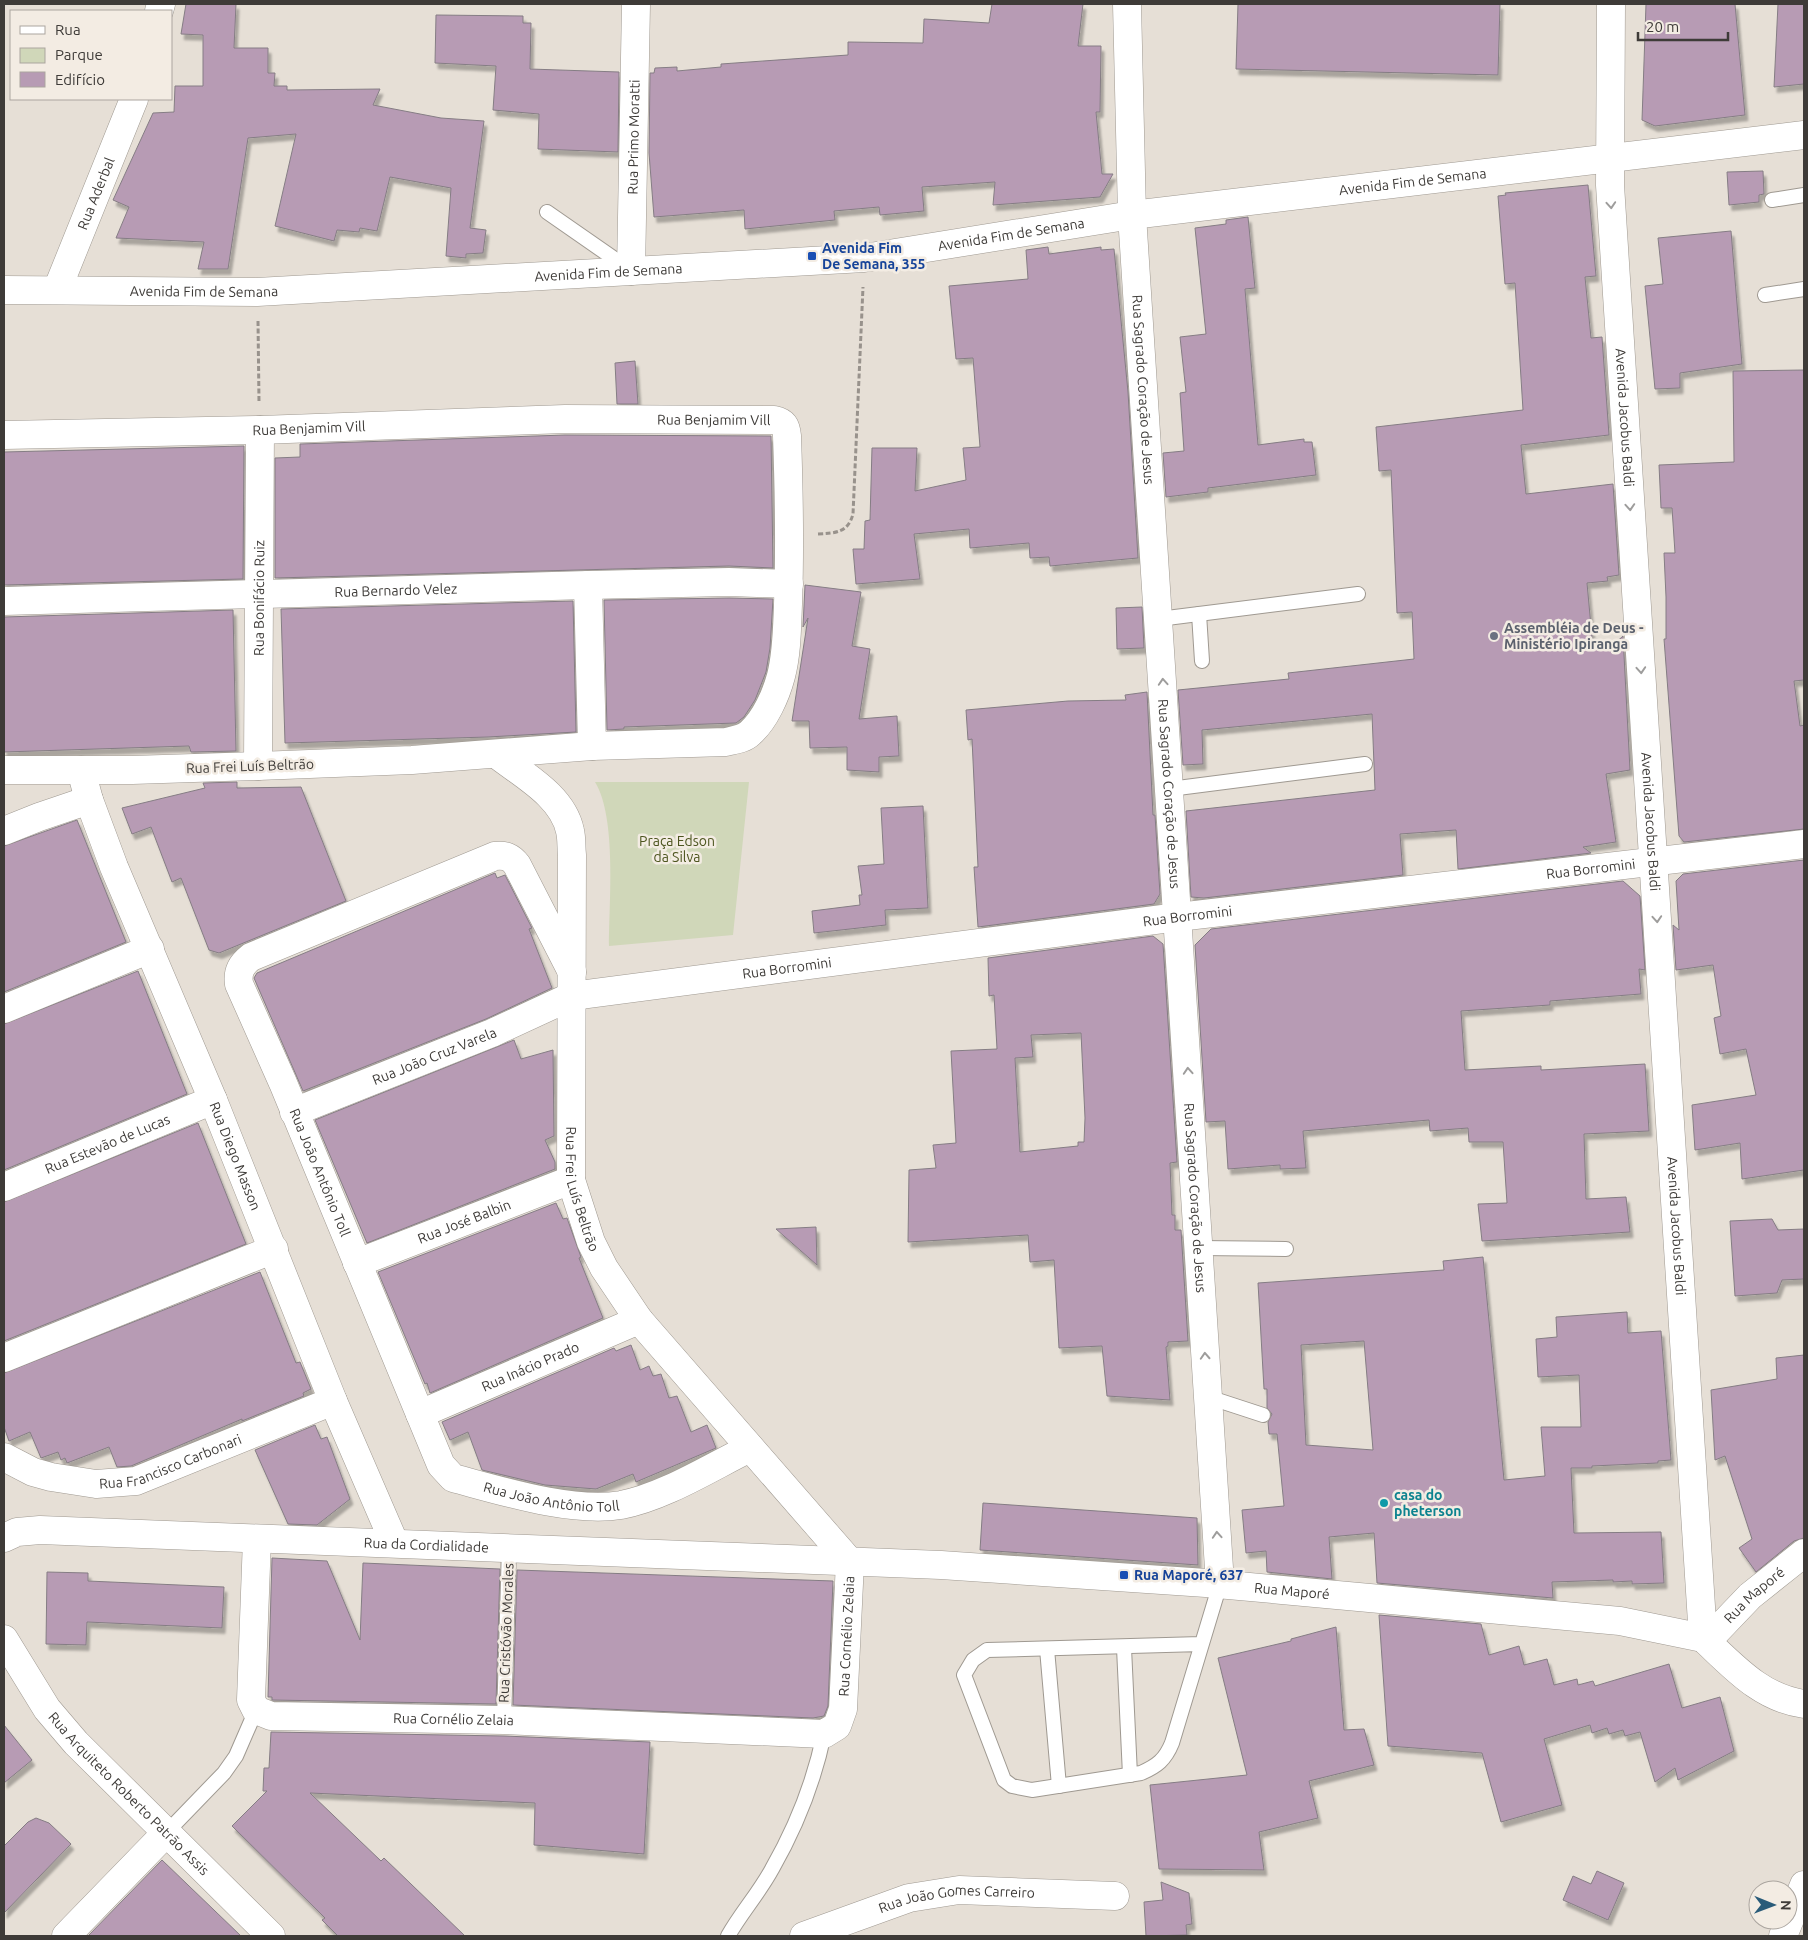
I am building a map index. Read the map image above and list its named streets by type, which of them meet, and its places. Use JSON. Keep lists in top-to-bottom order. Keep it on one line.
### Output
{"streets":{"street":["Rua Primo Moratti","Avenida Fim de Semana","Rua Aderbal","Rua Sagrado Coração de Jesus","Avenida Jacobus Baldi","Rua Benjamim Vill","Rua Bernardo Velez","Rua Bonifácio Ruiz","Rua Frei Luís Beltrão","Rua Borromini","Rua João Cruz Varela","Rua Estevão de Lucas","Rua Diego Masson","Rua João Antônio Toll","Rua José Balbin","Rua Inácio Prado","Rua Francisco Carbonari","Rua da Cordialidade","Rua Maporé","Rua Cornélio Zelaia","Rua Arquiteto Roberto Patrão Assis","Rua João Gomes Carreiro"],"lane":["Rua Cristóvão Morales"]},"crossings":[["Rua Primo Moratti","Avenida Fim de Semana"],["Avenida Fim de Semana","Rua Aderbal"],["Avenida Fim de Semana","Rua Sagrado Coração de Jesus"],["Avenida Fim de Semana","Avenida Jacobus Baldi"],["Rua Sagrado Coração de Jesus","Rua Borromini"],["Rua Sagrado Coração de Jesus","Rua Maporé"],["Avenida Jacobus Baldi","Rua Borromini"],["Avenida Jacobus Baldi","Rua Maporé"],["Rua Benjamim Vill","Rua Bernardo Velez"],["Rua Benjamim Vill","Rua Bonifácio Ruiz"],["Rua Benjamim Vill","Rua Frei Luís Beltrão"],["Rua Bernardo Velez","Rua Bonifácio Ruiz"],["Rua Bonifácio Ruiz","Rua Frei Luís Beltrão"],["Rua Frei Luís Beltrão","Rua Borromini"],["Rua Frei Luís Beltrão","Rua João Cruz Varela"],["Rua Frei Luís Beltrão","Rua Diego Masson"],["Rua Frei Luís Beltrão","Rua João Antônio Toll"],["Rua Frei Luís Beltrão","Rua José Balbin"],["Rua Frei Luís Beltrão","Rua Inácio Prado"],["Rua Frei Luís Beltrão","Rua da Cordialidade"],["Rua Frei Luís Beltrão","Rua Maporé"],["Rua Frei Luís Beltrão","Rua Cornélio Zelaia"],["Rua Borromini","Rua João Cruz Varela"],["Rua Borromini","Rua João Antônio Toll"],["Rua João Cruz Varela","Rua João Antônio Toll"],["Rua Estevão de Lucas","Rua Diego Masson"],["Rua Diego Masson","Rua Francisco Carbonari"],["Rua Diego Masson","Rua da Cordialidade"],["Rua João Antônio Toll","Rua José Balbin"],["Rua João Antônio Toll","Rua Inácio Prado"],["Rua da Cordialidade","Rua Maporé"],["Rua da Cordialidade","Rua Cristóvão Morales"],["Rua da Cordialidade","Rua Cornélio Zelaia"],["Rua Maporé","Rua Cornélio Zelaia"],["Rua Cristóvão Morales","Rua Cornélio Zelaia"]],"one_way":["Rua Sagrado Coração de Jesus","Avenida Jacobus Baldi"],"parks":["Praça Edson da Silva"],"places":{"transit":["Avenida Fim De Semana, 355","Rua Maporé, 637"],"other":["Assembléia de Deus - Ministério Ipiranga","casa do pheterson"]},"legend":["Rua","Parque","Edifício"],"scale_bar":"20 m","north":"right"}
